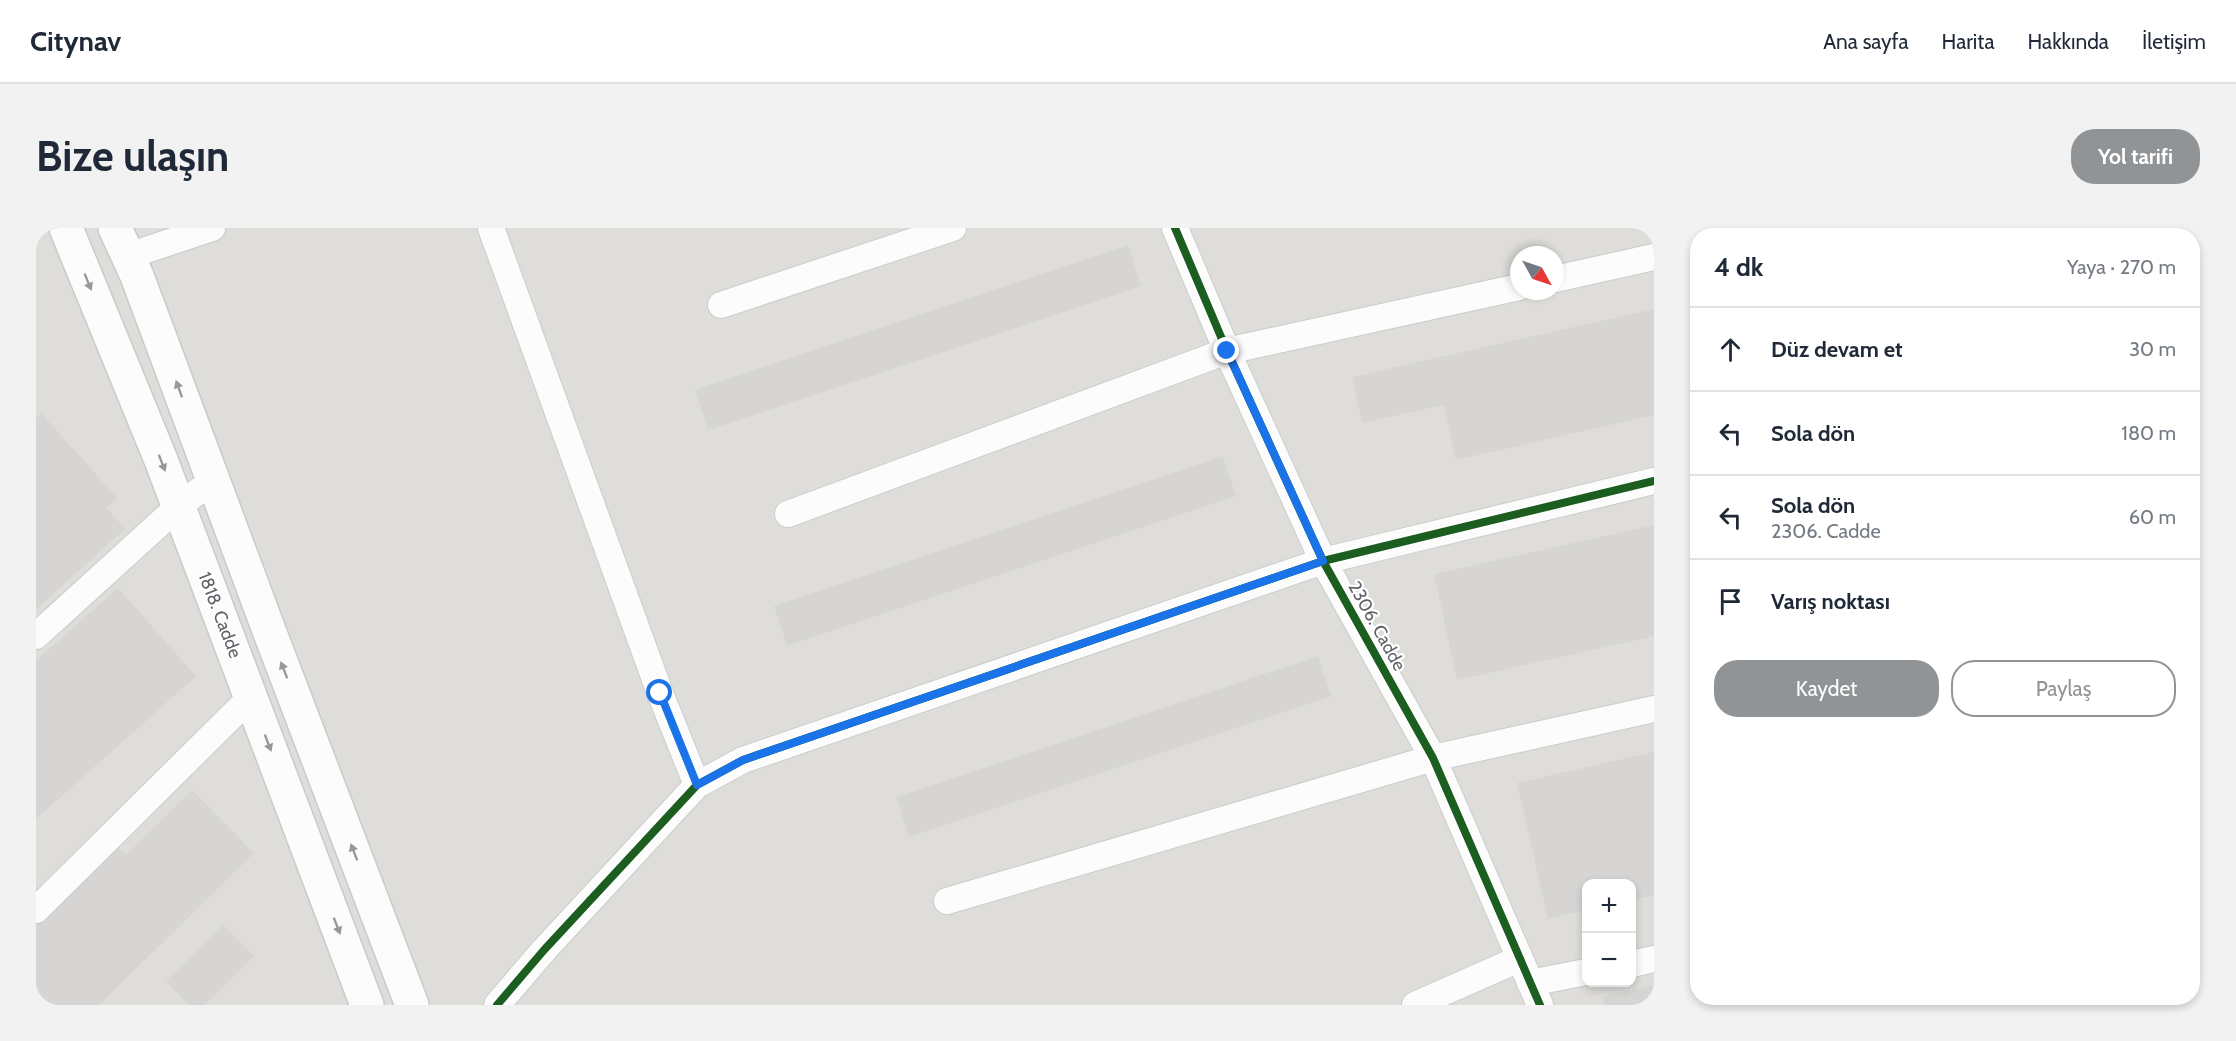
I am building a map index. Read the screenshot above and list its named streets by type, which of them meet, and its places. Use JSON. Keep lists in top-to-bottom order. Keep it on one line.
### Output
{"streets":{"main road":["1818. Cadde"],"street":["2306. Cadde"]},"north":"bottom right","page":{"header":"Citynav","nav":["Ana sayfa","Harita","Hakkında","İletişim"],"buttons":["Yol tarifi",["Kaydet","Paylaş"]],"title":"Bize ulaşın","heading":["4 dk","Yaya · 270 m"],"list":[["Düz devam et","30 m"],["Sola dön","180 m"],["Sola dön","2306. Cadde","60 m"],"Varış noktası"],"map_buttons":["+","−"]}}
